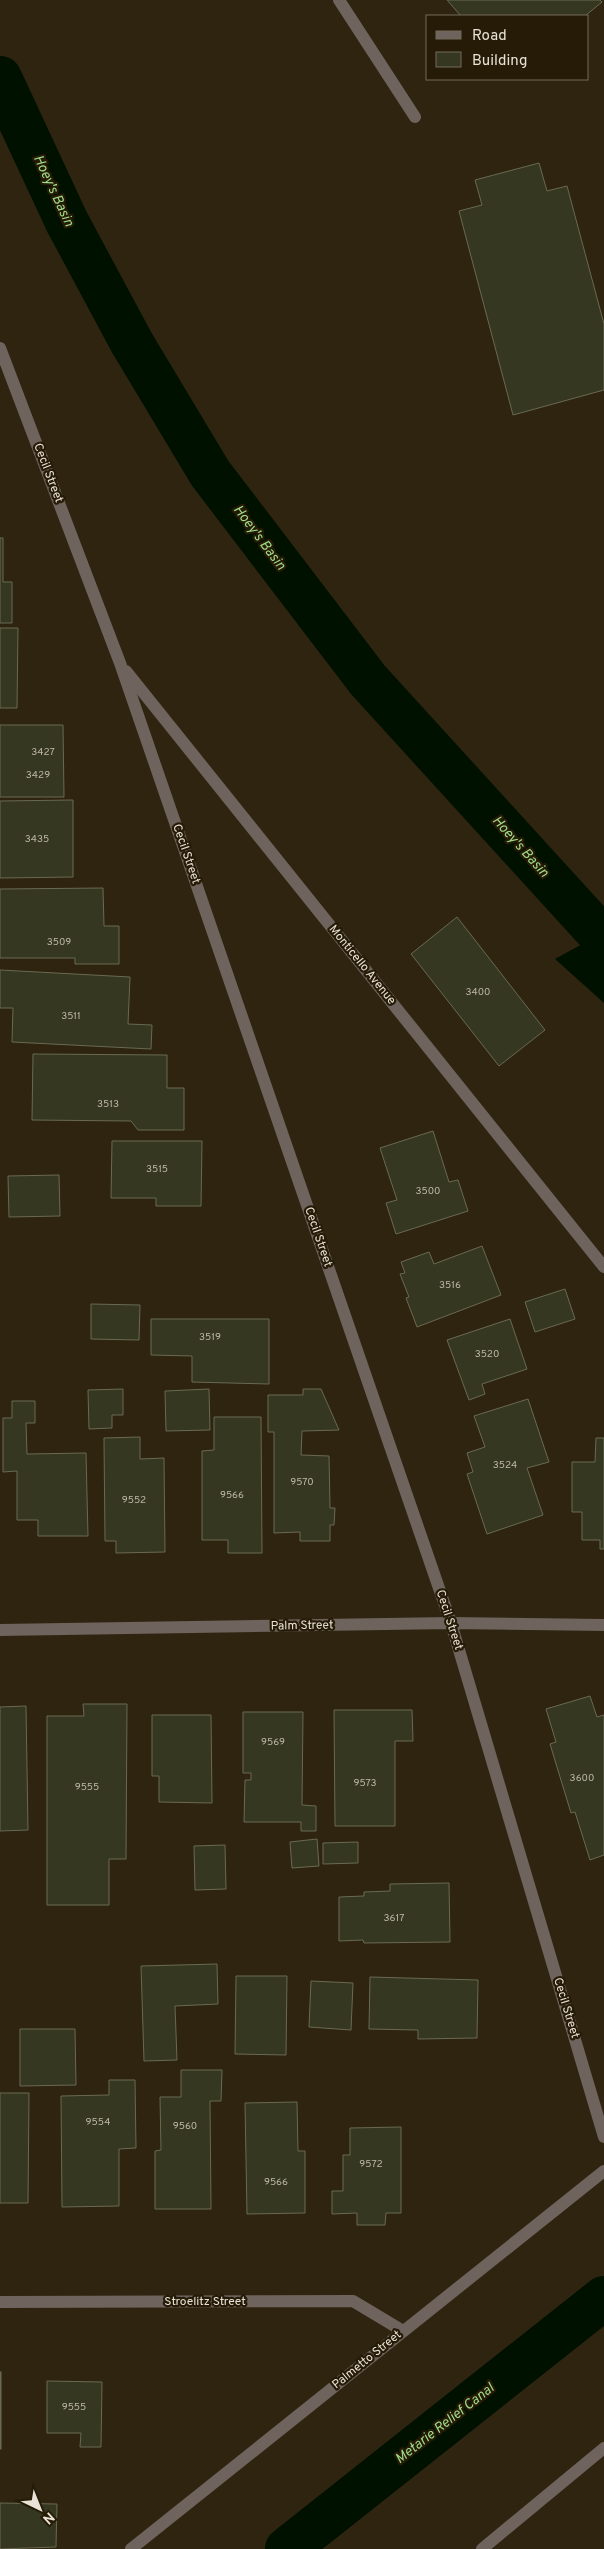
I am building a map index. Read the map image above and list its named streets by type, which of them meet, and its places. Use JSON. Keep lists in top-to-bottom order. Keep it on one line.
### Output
{"streets":{"street":["Cecil Street","Monticello Avenue","Palm Street","Stroelitz Street","Palmetto Street"]},"crossings":[["Cecil Street","Monticello Avenue"],["Cecil Street","Palm Street"],["Stroelitz Street","Palmetto Street"]],"water":["Hoey's Basin","Metarie Relief Canal"],"house_numbers":["3427","3429","3435","3509","3400","3511","3513","3515","3500","3516","3519","3520","3524","9570","9566","9552","9569","3600","9573","9555","3617","9554","9560","9572","9566","9555"],"legend":["Road","Building"],"north":"bottom right"}
